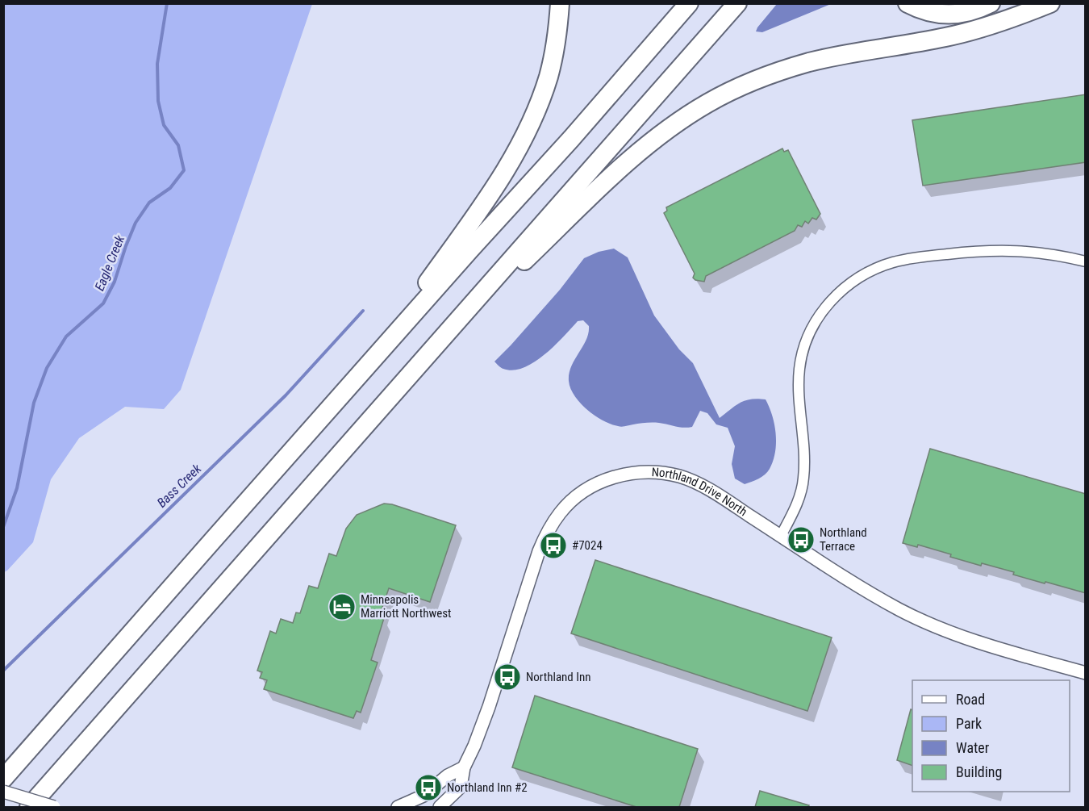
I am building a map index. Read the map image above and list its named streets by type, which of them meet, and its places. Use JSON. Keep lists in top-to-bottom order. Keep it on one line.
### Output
{"streets":{"street":["Northland Drive North"]},"water":["Eagle Creek","Bass Creek"],"places":{"bus stop":["Northland Terrace","#7024","Northland Inn","Northland Inn #2"],"hotel":["Minneapolis Marriott Northwest"]},"legend":["Road","Park","Water","Building"]}
